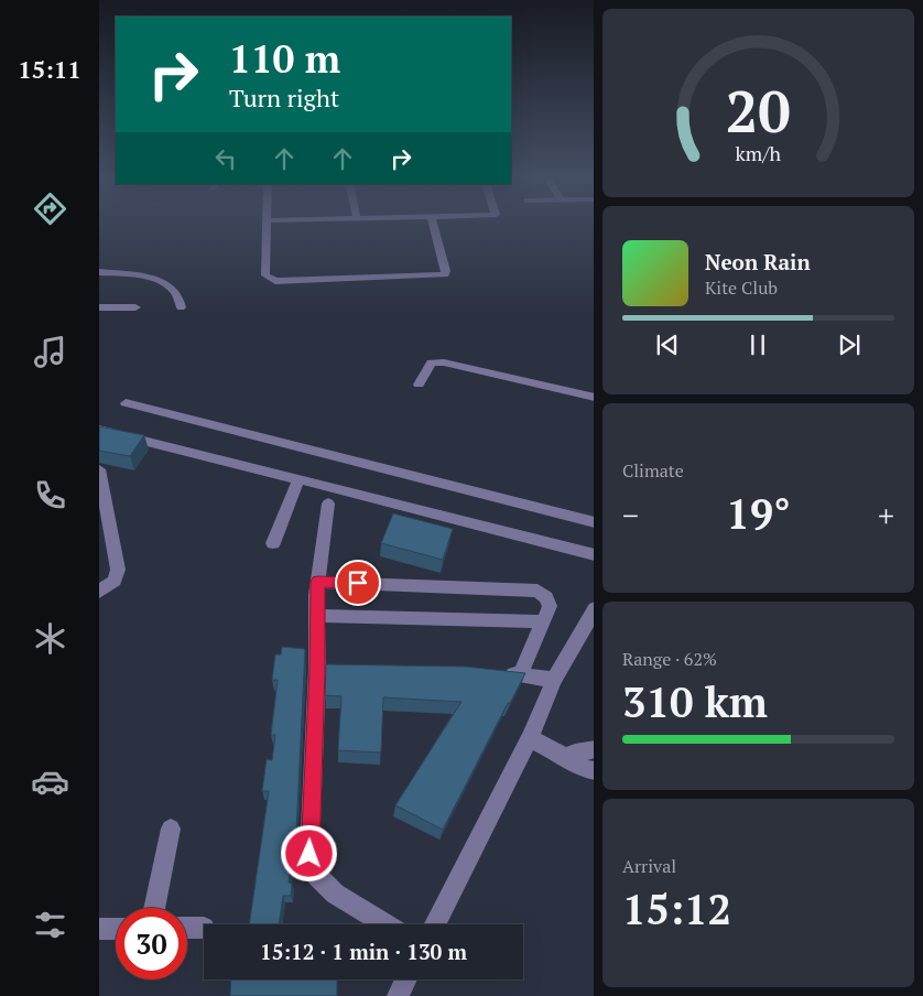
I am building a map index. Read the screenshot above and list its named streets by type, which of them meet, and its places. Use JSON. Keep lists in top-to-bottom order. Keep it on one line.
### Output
{"page":{"tabs":"15:11","turn":["110 m","Turn right"],"song":["Neon Rain","Kite Club"],"tile":["Climate",["Range · 62%","310 km"],["Arrival","15:12"]],"heat":["−","19°","+"],"limit":"30","trip":"15:12 · 1 min · 130 m","gauge":["20","km/h"]}}
